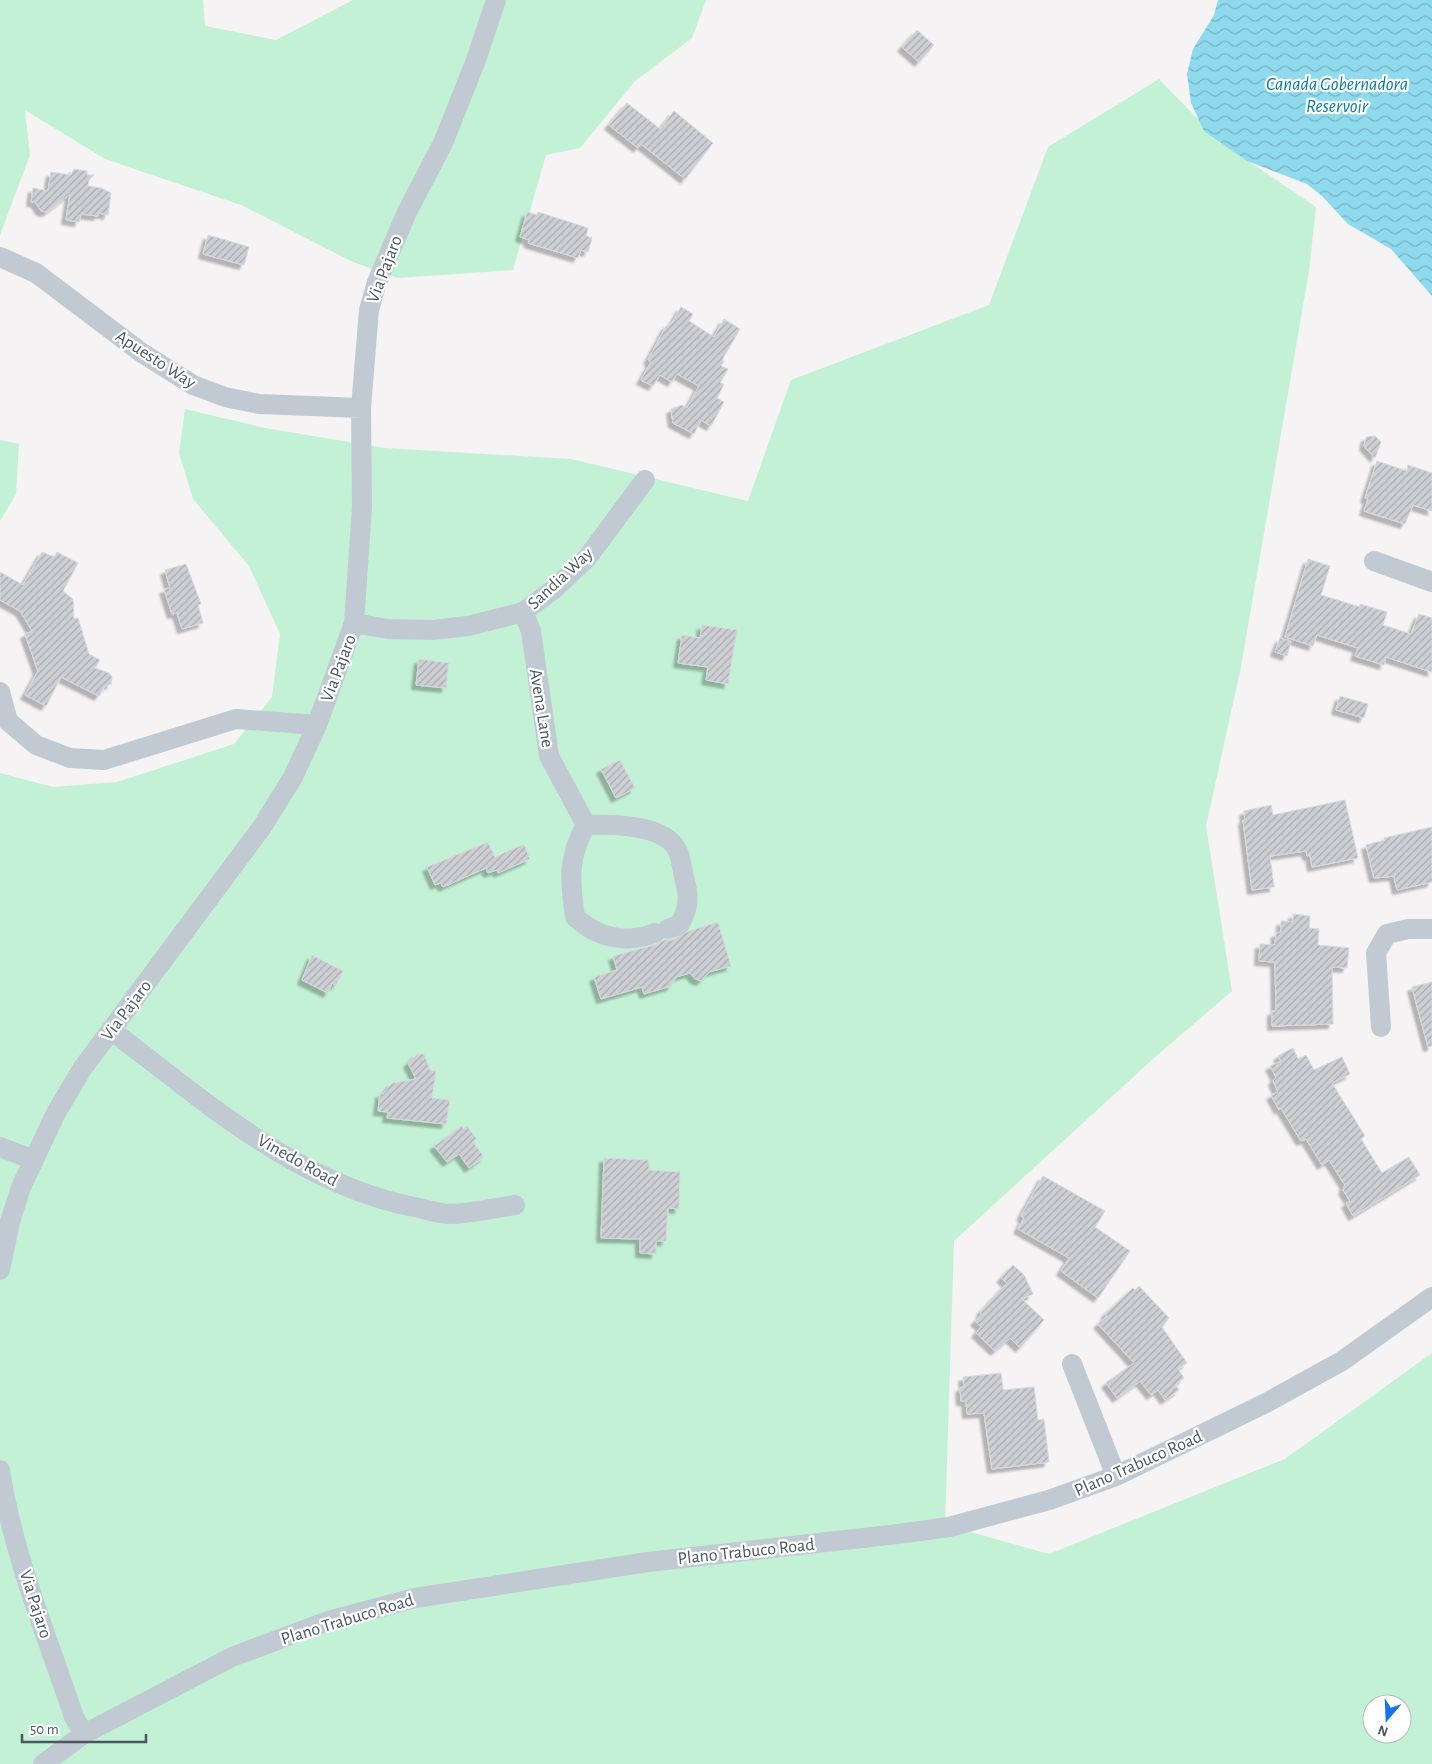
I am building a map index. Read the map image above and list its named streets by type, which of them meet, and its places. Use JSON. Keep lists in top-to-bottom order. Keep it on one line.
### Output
{"streets":{"street":["Via Pajaro","Apuesto Way","Sandia Way","Avena Lane","Vinedo Road","Plano Trabuco Road"]},"crossings":[["Via Pajaro","Apuesto Way"],["Via Pajaro","Sandia Way"],["Via Pajaro","Vinedo Road"],["Via Pajaro","Plano Trabuco Road"],["Sandia Way","Avena Lane"]],"water":["Canada Gobernadora Reservoir"],"scale_bar":"50 m","north":"bottom"}
